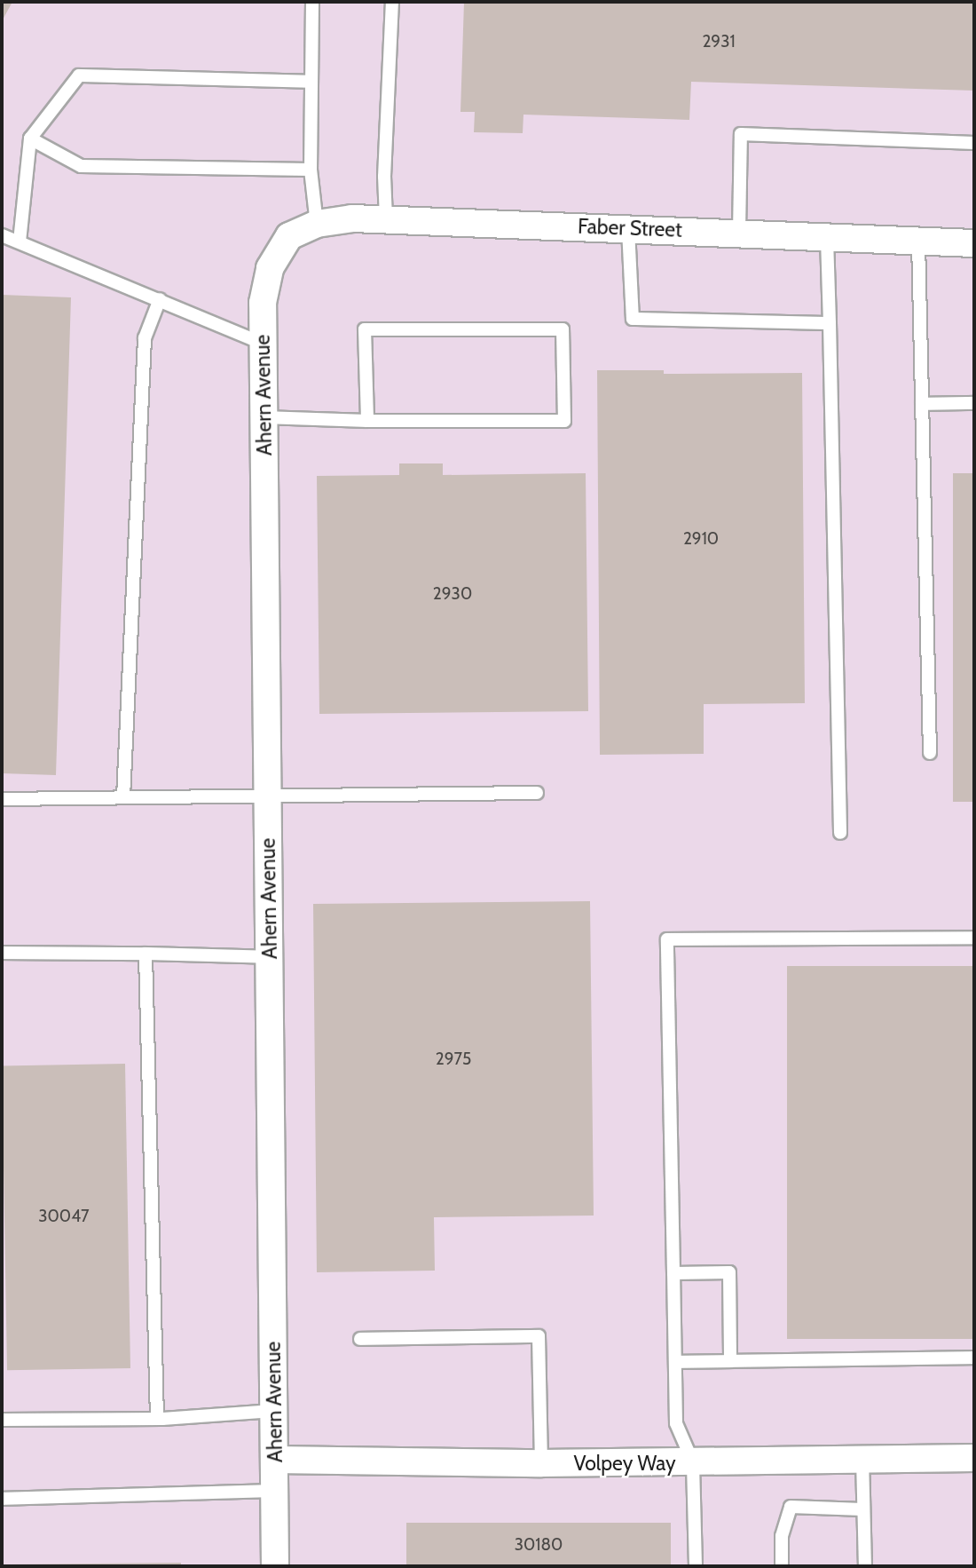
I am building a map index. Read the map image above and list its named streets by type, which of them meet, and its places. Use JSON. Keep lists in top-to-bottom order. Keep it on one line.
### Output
{"streets":{"street":["Faber Street","Ahern Avenue","Volpey Way"]},"crossings":[["Faber Street","Ahern Avenue"],["Ahern Avenue","Volpey Way"]],"house_numbers":["2931","2910","2930","2975","30047","30180"]}
